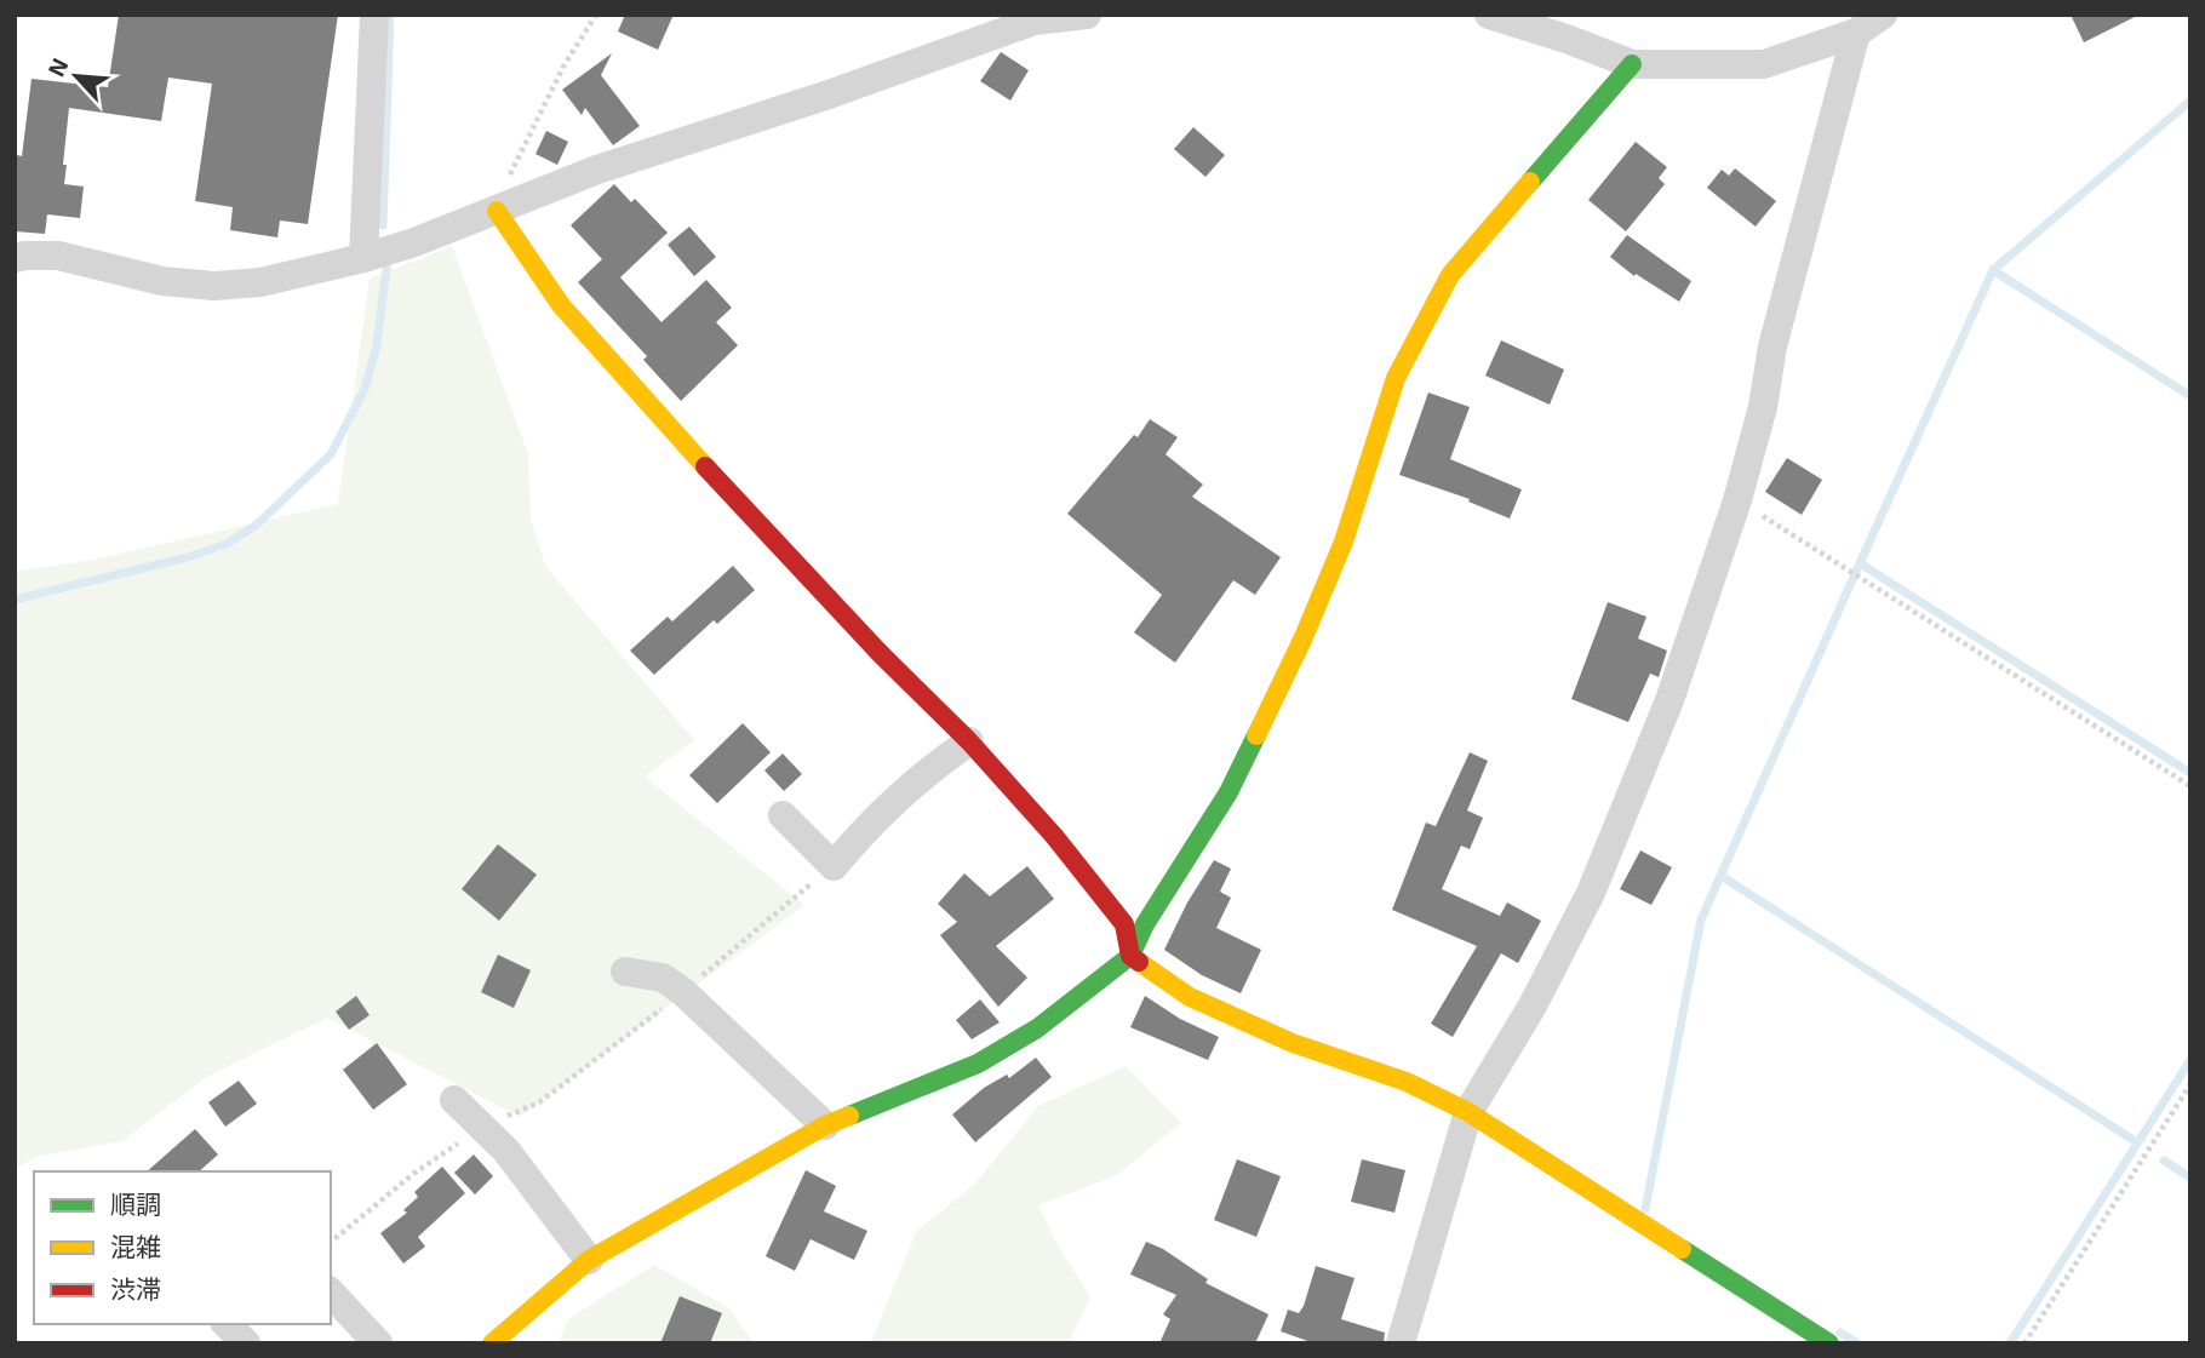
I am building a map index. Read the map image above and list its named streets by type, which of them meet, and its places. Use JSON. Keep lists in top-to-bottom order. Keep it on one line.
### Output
{"legend":["順調","混雑","渋滞"],"north":"top left"}
